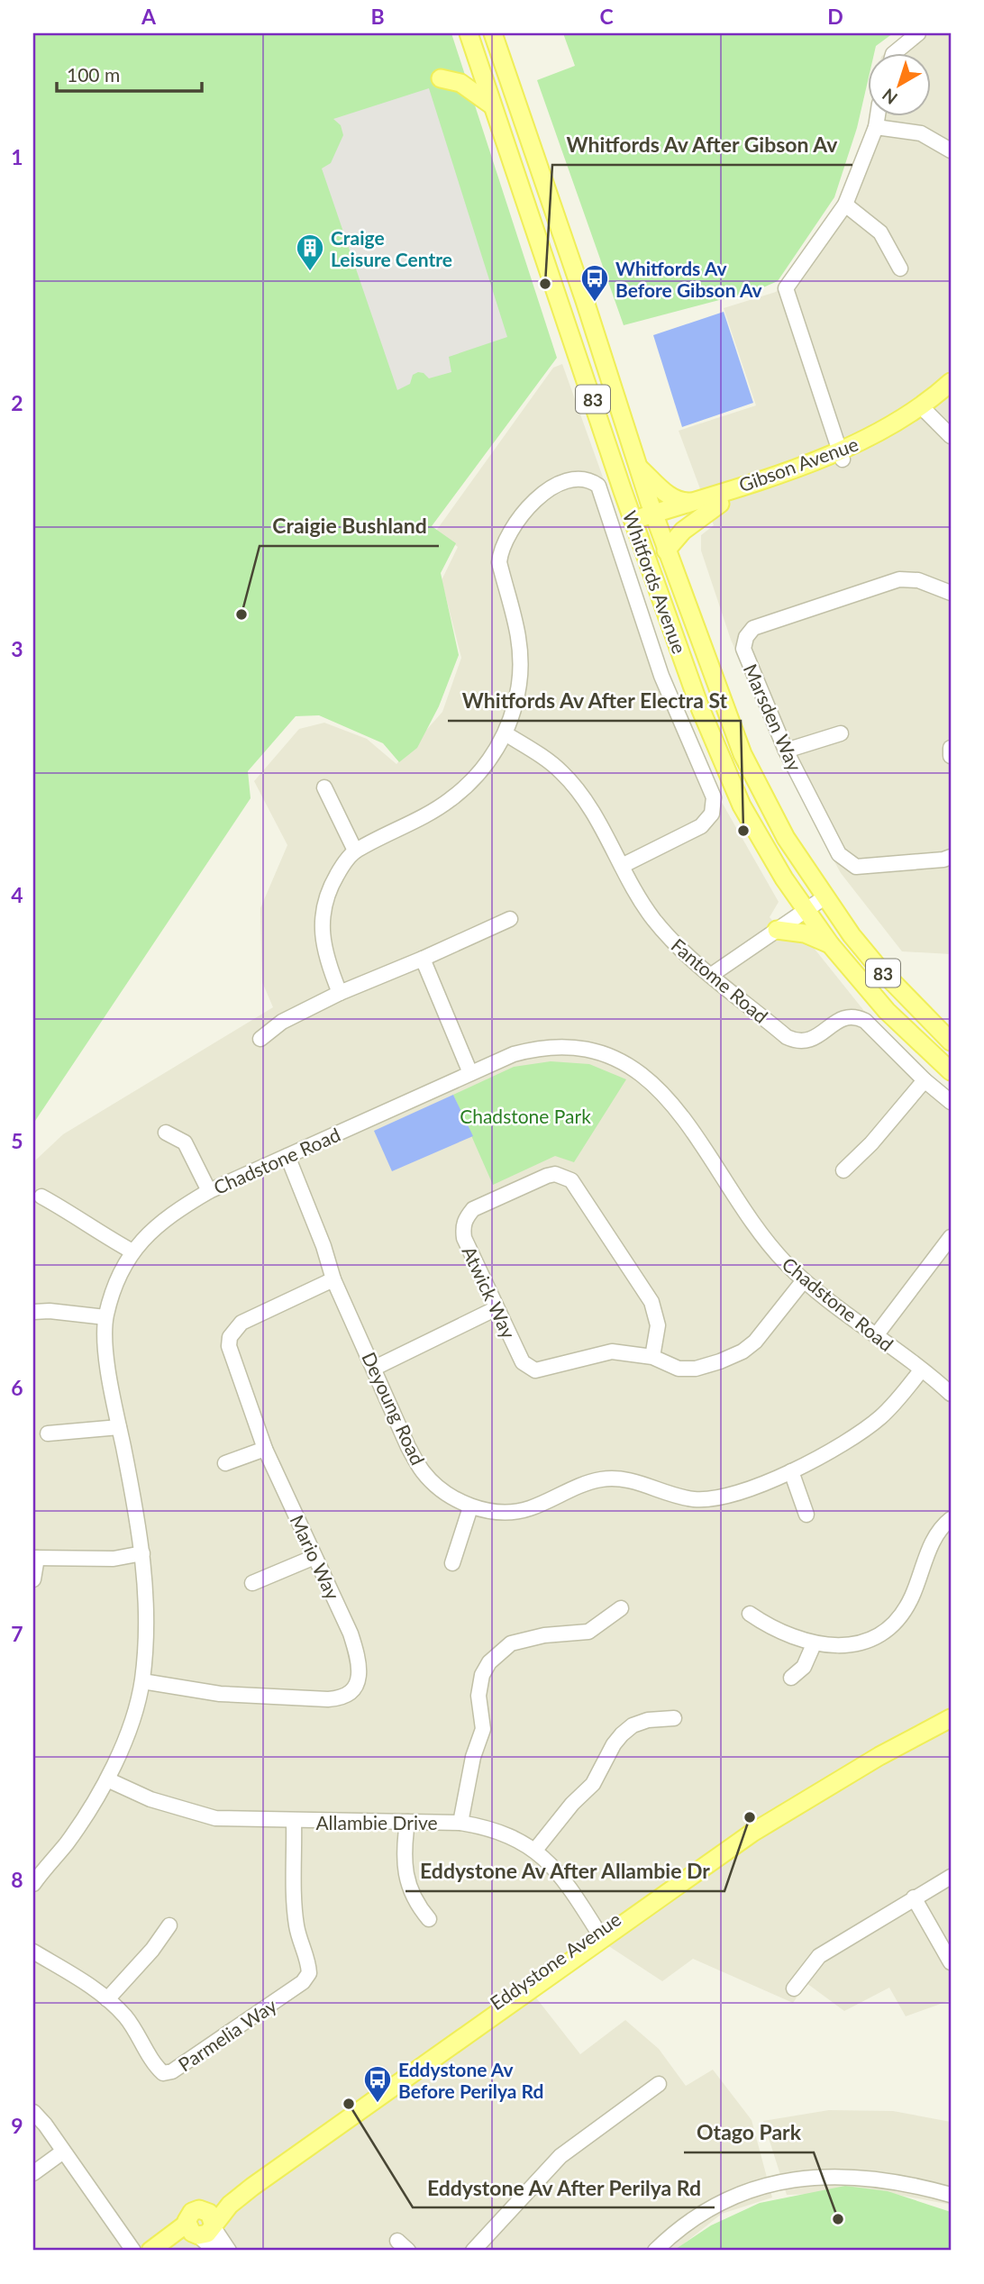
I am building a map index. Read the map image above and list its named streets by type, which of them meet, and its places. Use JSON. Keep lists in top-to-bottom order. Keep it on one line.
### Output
{"streets":{"main road":["83","Gibson Avenue","Whitfords Avenue","Eddystone Avenue"],"street":["Marsden Way","Fantome Road","Chadstone Road","Atwick Way","Deyoung Road","Mario Way","Allambie Drive","Parmelia Way"]},"crossings":[["Gibson Avenue","Whitfords Avenue"],["Chadstone Road","Atwick Way"],["Chadstone Road","Deyoung Road"],["Chadstone Road","Mario Way"],["Chadstone Road","Allambie Drive"],["Deyoung Road","Mario Way"],["Allambie Drive","Eddystone Avenue"],["Allambie Drive","Parmelia Way"]],"parks":["Chadstone Park"],"places":{"building":["Craige Leisure Centre"],"other":["Whitfords Av After Gibson Av","Craigie Bushland","Whitfords Av After Electra St","Eddystone Av After Allambie Dr","Eddystone Av After Perilya Rd","Otago Park"],"bus stop":["Whitfords Av Before Gibson Av","Eddystone Av Before Perilya Rd"]},"scale_bar":"100 m","north":"bottom left","grid":{"columns":["A","B","C","D"],"rows":["1","2","3","4","5","6","7","8","9"]}}
